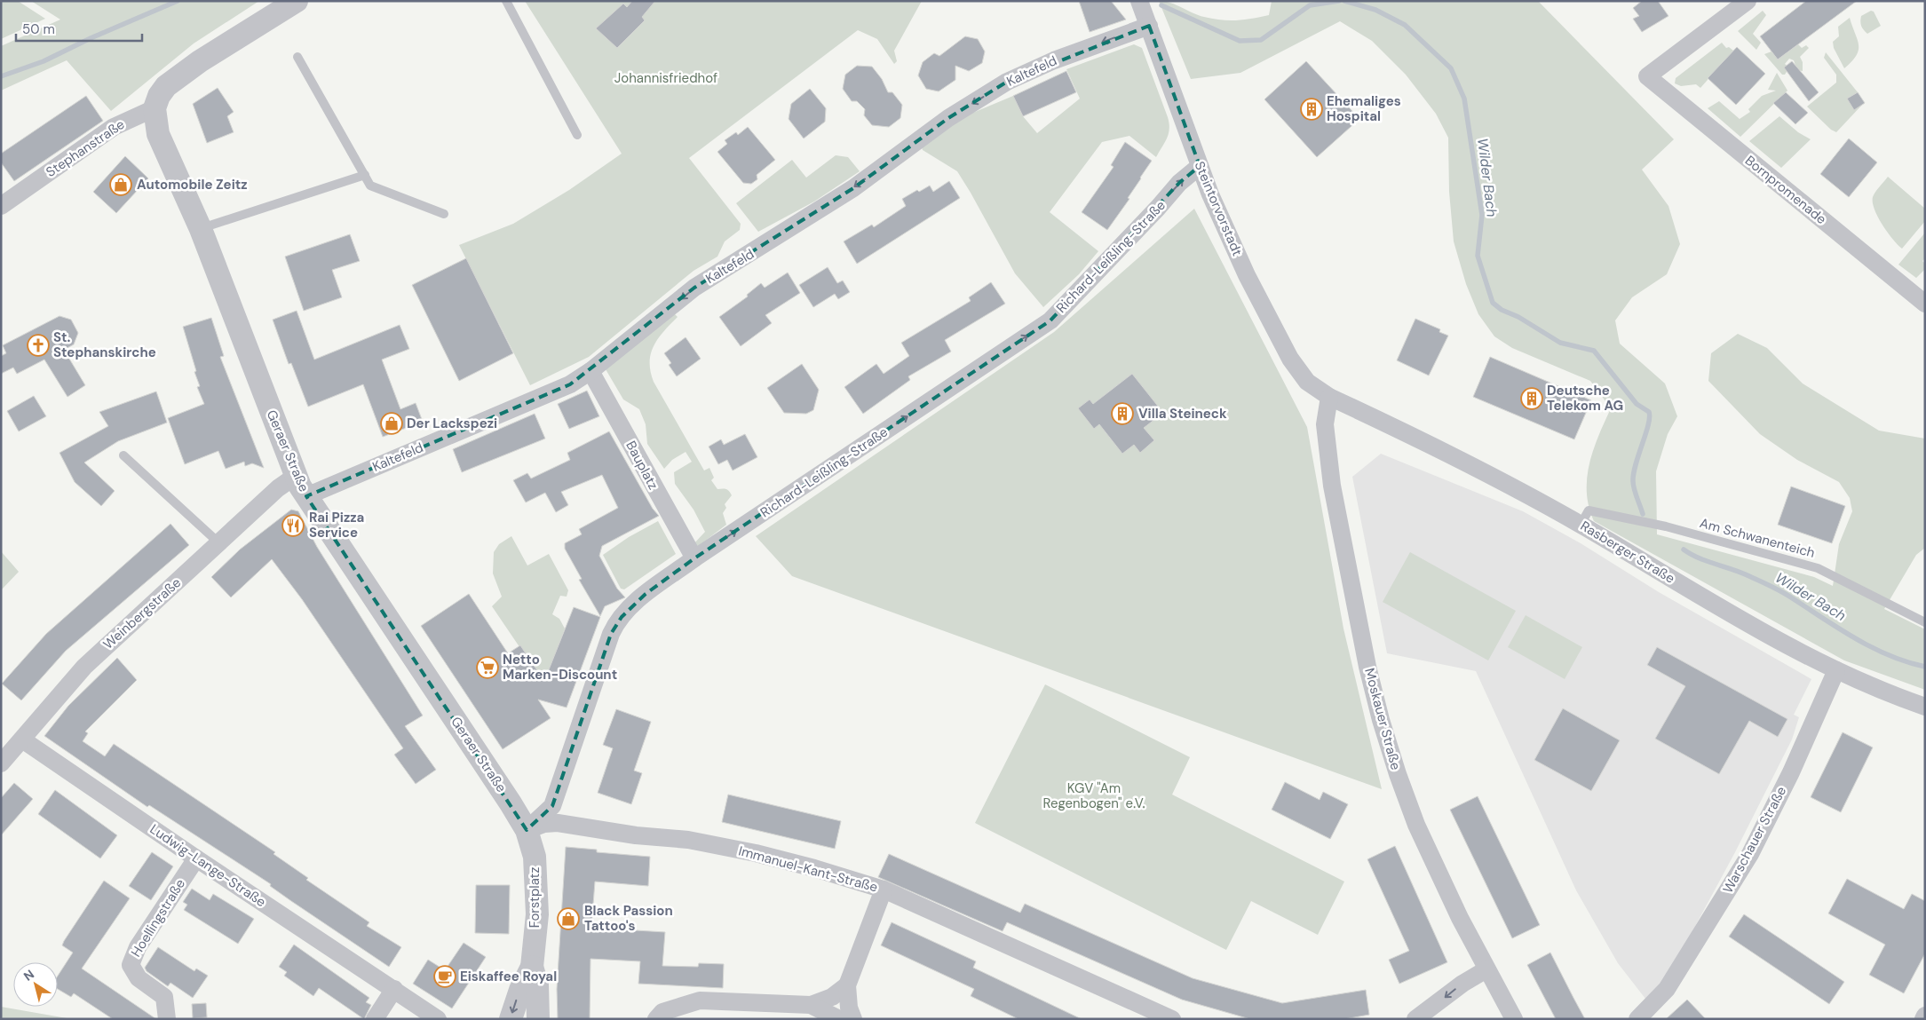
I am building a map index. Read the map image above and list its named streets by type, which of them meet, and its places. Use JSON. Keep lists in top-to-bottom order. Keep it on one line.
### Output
{"streets":{"street":["Kaltefeld","Stephanstraße","Bornpromenade","Steintorvorstadt","Richard-Leißling-Straße","Geraer Straße","Bauplatz","Rasberger Straße","Weinbergstraße","Moskauer Straße","Warschauer Straße","Ludwig-Lange-Straße","Immanuel-Kant-Straße","Forstplatz","Hoellingstraße"],"lane":["Am Schwanenteich"]},"crossings":[["Kaltefeld","Steintorvorstadt"],["Kaltefeld","Geraer Straße"],["Kaltefeld","Bauplatz"],["Stephanstraße","Geraer Straße"],["Steintorvorstadt","Richard-Leißling-Straße"],["Steintorvorstadt","Rasberger Straße"],["Steintorvorstadt","Moskauer Straße"],["Richard-Leißling-Straße","Geraer Straße"],["Richard-Leißling-Straße","Bauplatz"],["Richard-Leißling-Straße","Immanuel-Kant-Straße"],["Richard-Leißling-Straße","Forstplatz"],["Geraer Straße","Weinbergstraße"],["Geraer Straße","Immanuel-Kant-Straße"],["Geraer Straße","Forstplatz"],["Am Schwanenteich","Rasberger Straße"],["Rasberger Straße","Moskauer Straße"],["Rasberger Straße","Warschauer Straße"],["Weinbergstraße","Ludwig-Lange-Straße"],["Ludwig-Lange-Straße","Hoellingstraße"],["Immanuel-Kant-Straße","Forstplatz"]],"one_way":["Kaltefeld","Richard-Leißling-Straße"],"water":["Wilder Bach"],"parks":["Johannisfriedhof","KGV \"Am Regenbogen\" e.V."],"places":{"building":["Ehemaliges Hospital","Deutsche Telekom AG","Villa Steineck"],"shop":["Automobile Zeitz","Der Lackspezi","Black Passion Tattoo's"],"church":["St. Stephanskirche"],"restaurant":["Rai Pizza Service"],"supermarket":["Netto Marken-Discount"],"cafe":["Eiskaffee Royal"]},"scale_bar":"50 m","north":"top left"}
